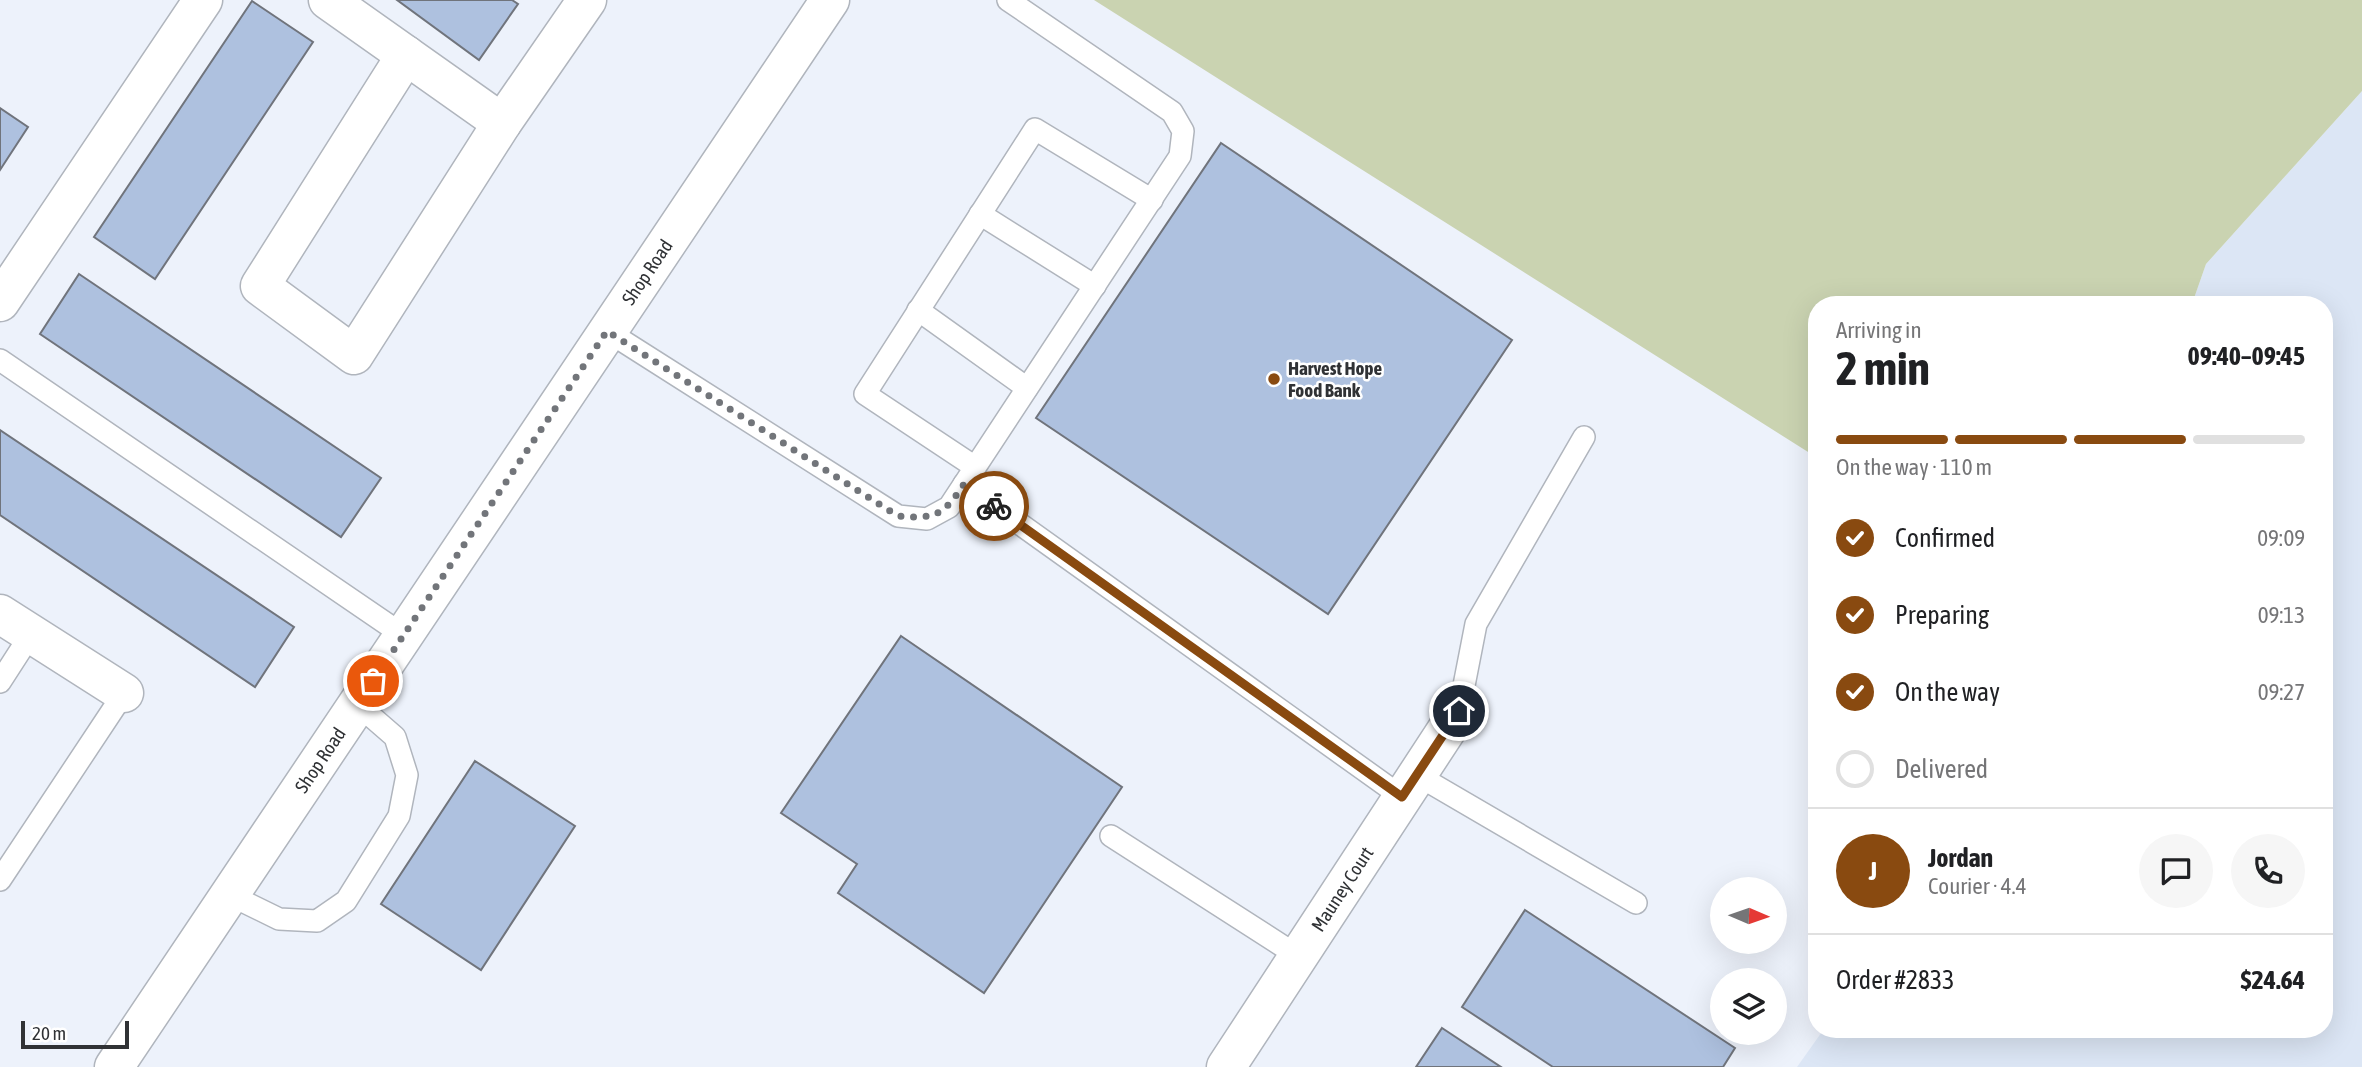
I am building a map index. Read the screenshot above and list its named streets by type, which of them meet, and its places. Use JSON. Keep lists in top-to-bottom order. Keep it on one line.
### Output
{"streets":{"street":["Shop Road","Mauney Court"]},"places":["Harvest Hope Food Bank"],"scale_bar":"20 m","north":"right","page":{"heading":["2 min","Arriving in","09:40–09:45"],"panel":["Jordan","Courier · 4.4","Order #2833","$24.64"],"bar":"On the way · 110 m","list":[["Confirmed","09:09"],["Preparing","09:13"],["On the way","09:27"],"Delivered"],"round":"J","scale":"20 m"}}
